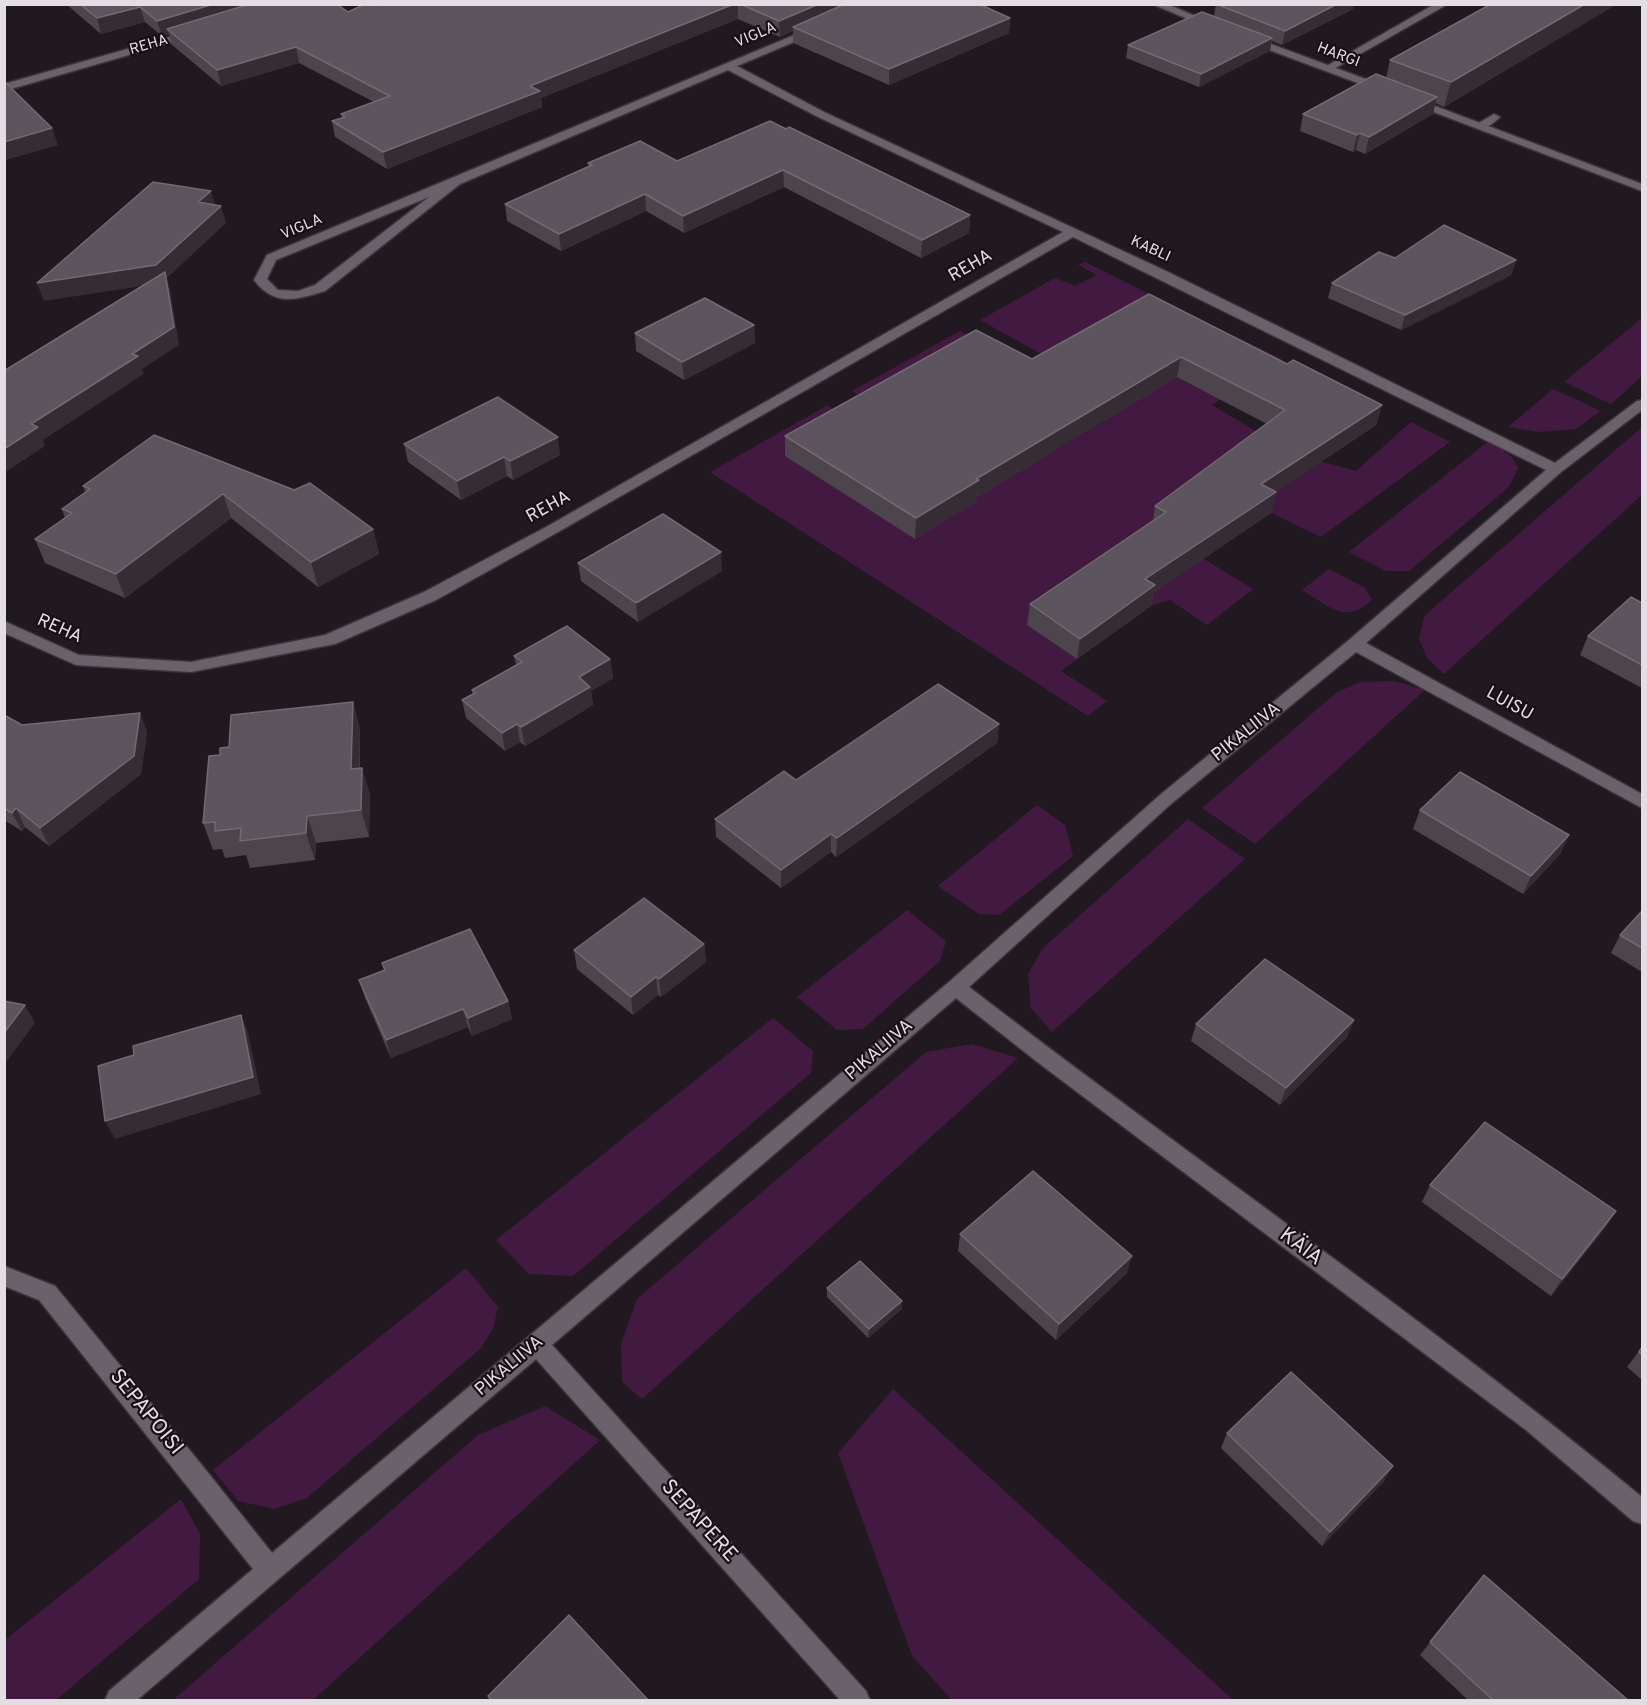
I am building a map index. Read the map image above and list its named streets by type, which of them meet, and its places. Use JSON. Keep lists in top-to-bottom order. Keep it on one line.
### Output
{"streets":{"street":["VIGLA","REHA","HARGI","KABLI","LUISU","PIKALIIVA","KÄIA","SEPAPOISI","SEPAPERE"]},"crossings":[["VIGLA","KABLI"],["REHA","KABLI"],["KABLI","PIKALIIVA"],["LUISU","PIKALIIVA"],["PIKALIIVA","KÄIA"],["PIKALIIVA","SEPAPOISI"],["PIKALIIVA","SEPAPERE"]]}
